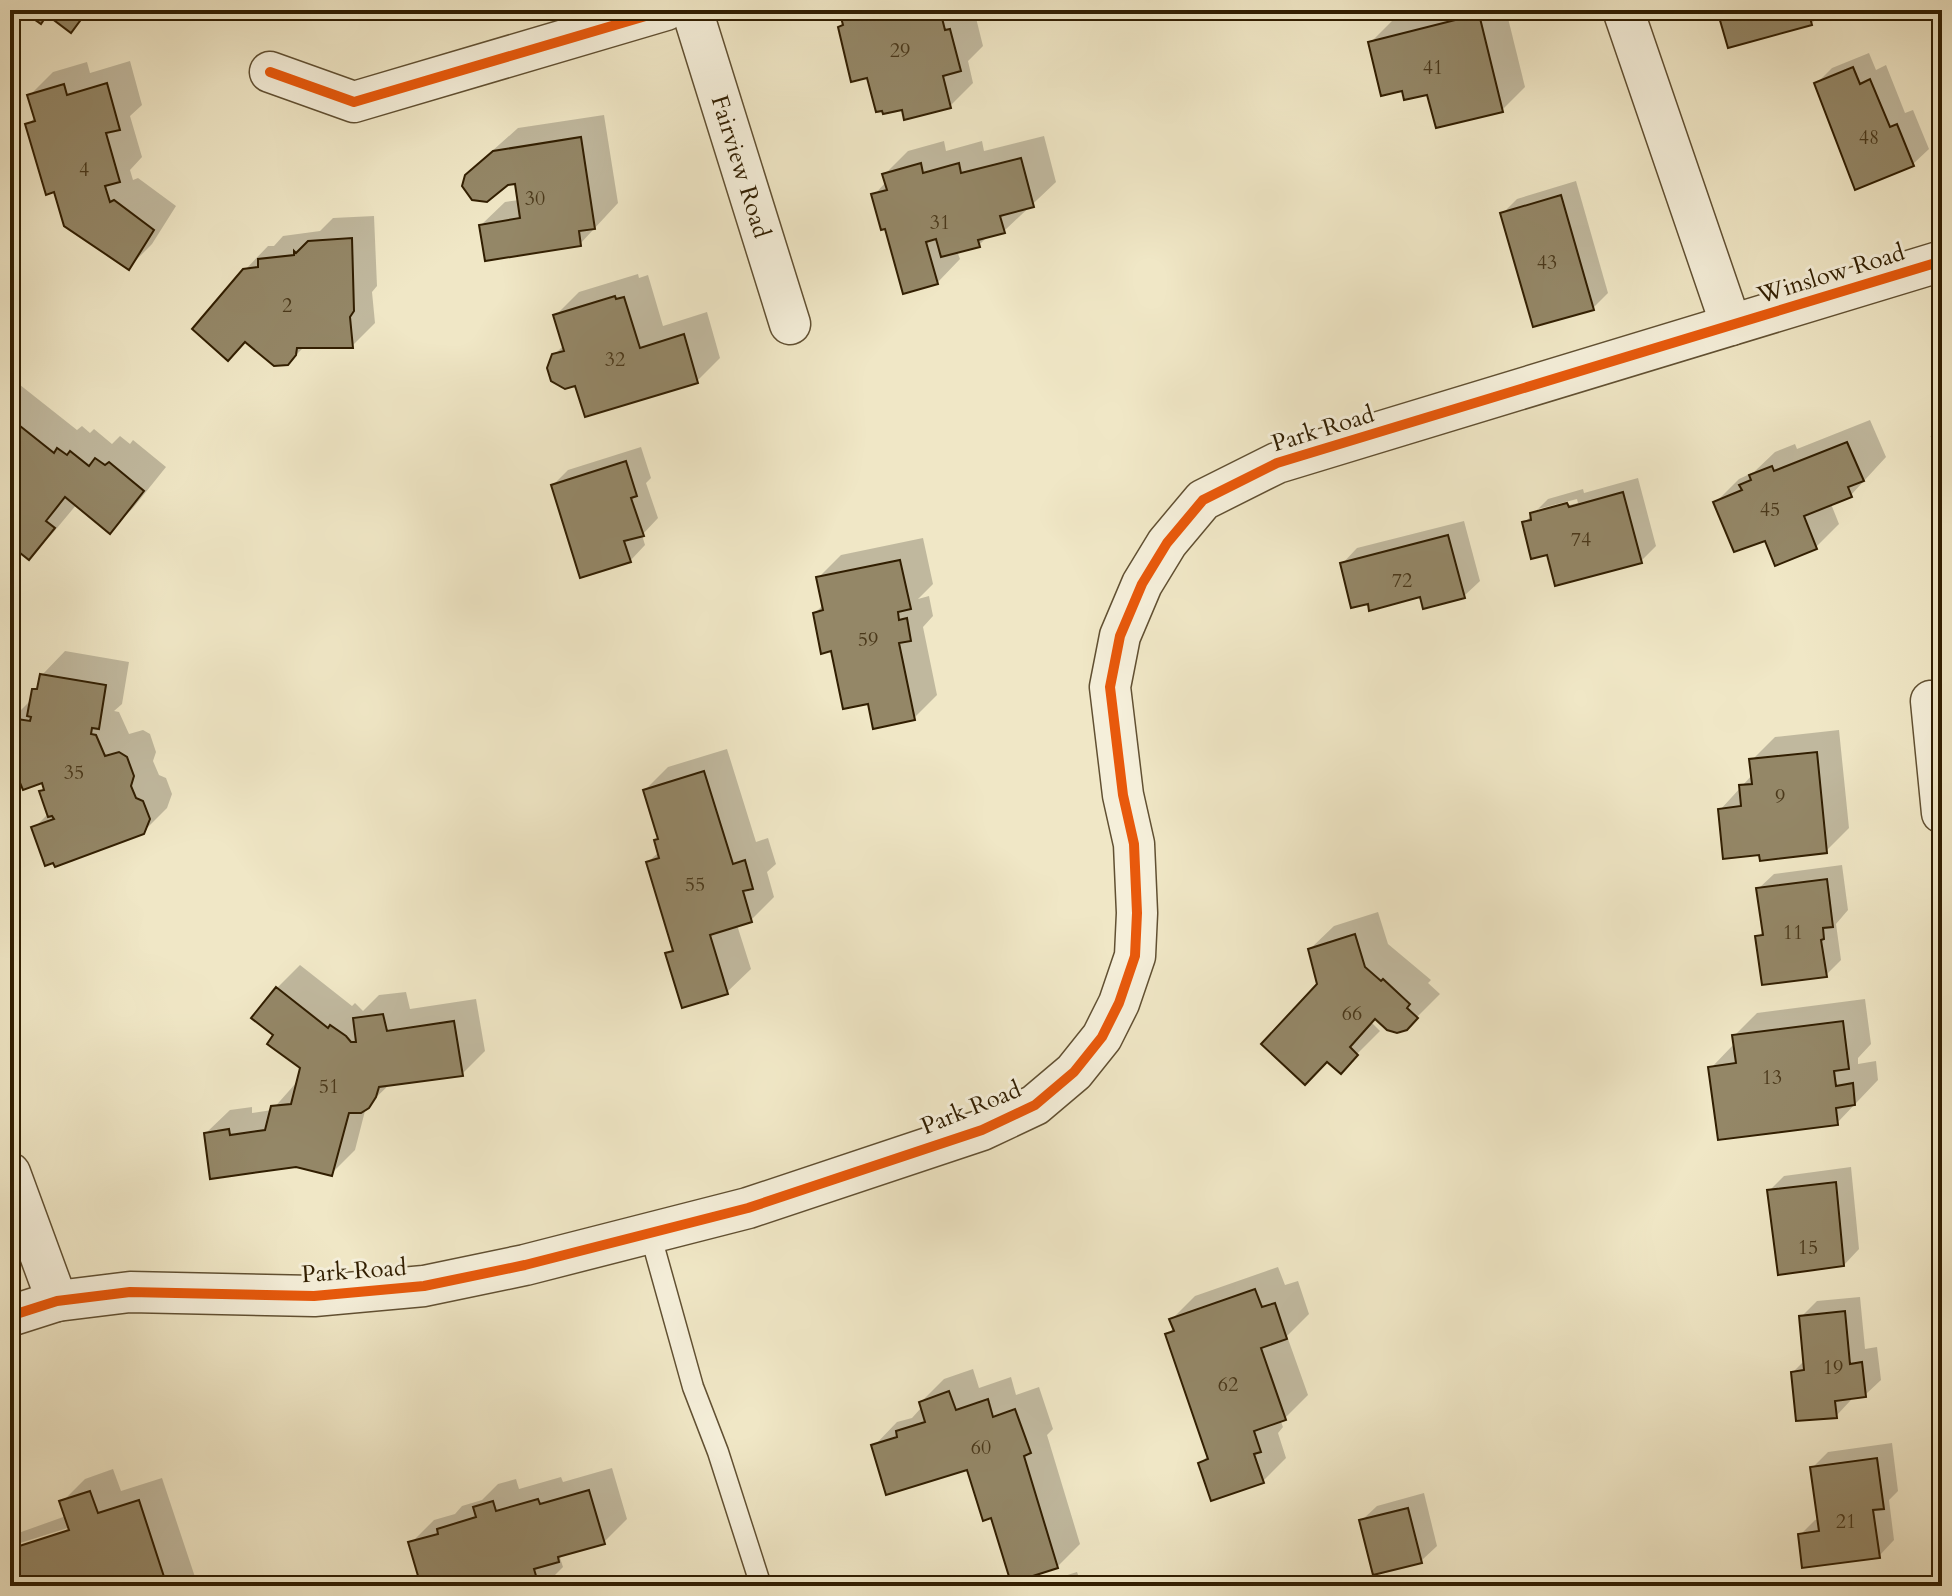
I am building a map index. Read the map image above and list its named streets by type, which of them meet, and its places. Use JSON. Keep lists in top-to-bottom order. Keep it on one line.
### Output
{"streets":{"street":["Fairview Road","Winslow Road","Park Road"]},"crossings":[["Winslow Road","Park Road"]],"house_numbers":["29","41","48","4","30","31","43","2","32","45","74","72","59","35","9","55","11","66","13","51","15","19","62","60","21"]}
